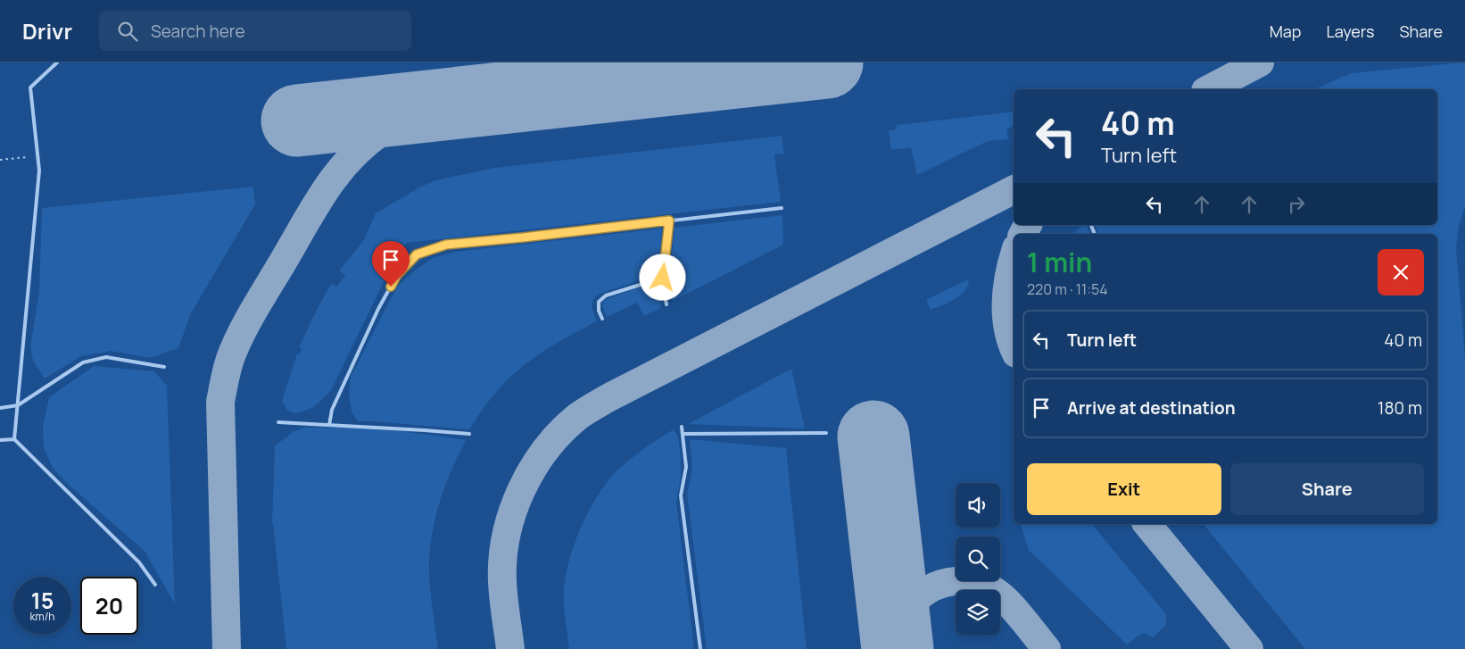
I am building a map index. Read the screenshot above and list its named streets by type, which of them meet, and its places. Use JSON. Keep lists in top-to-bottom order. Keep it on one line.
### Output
{"page":{"header":"Drivr","search":"Search here","nav":["Map","Layers","Share"],"turn":["40 m","Turn left"],"heading":["1 min","220 m · 11:54"],"list":[{"name":"Turn left","value":"40 m"},{"name":"Arrive at destination","value":"180 m"}],"buttons":["Exit","Share"],"speed":"15 km/h","limit":"20"}}
